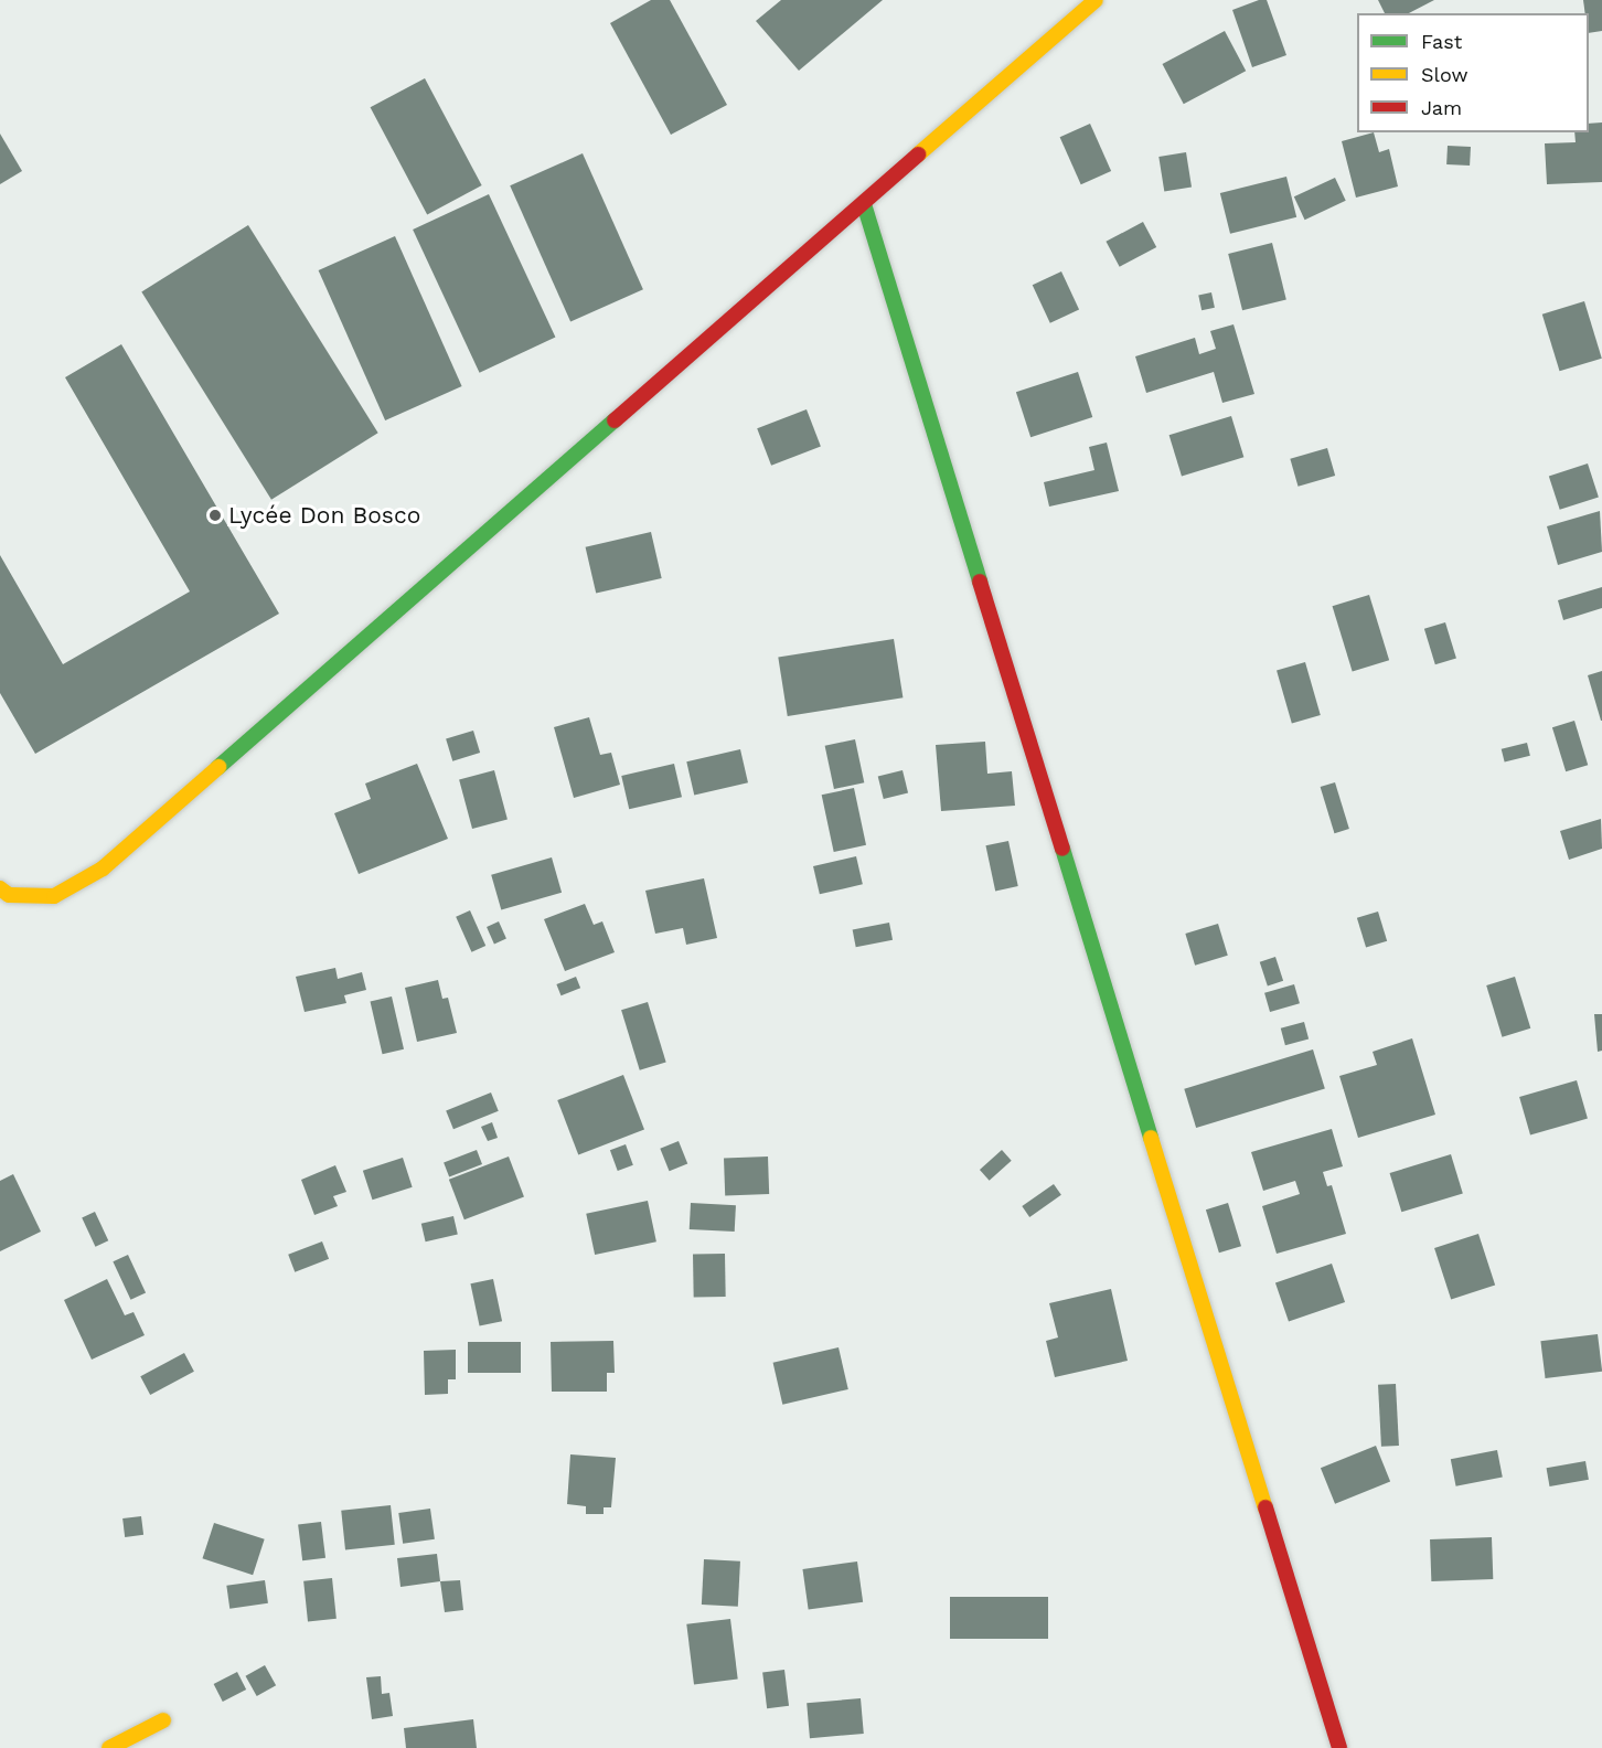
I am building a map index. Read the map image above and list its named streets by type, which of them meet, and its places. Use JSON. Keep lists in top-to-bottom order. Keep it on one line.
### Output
{"places":["Lycée Don Bosco"],"legend":["Fast","Slow","Jam"]}
